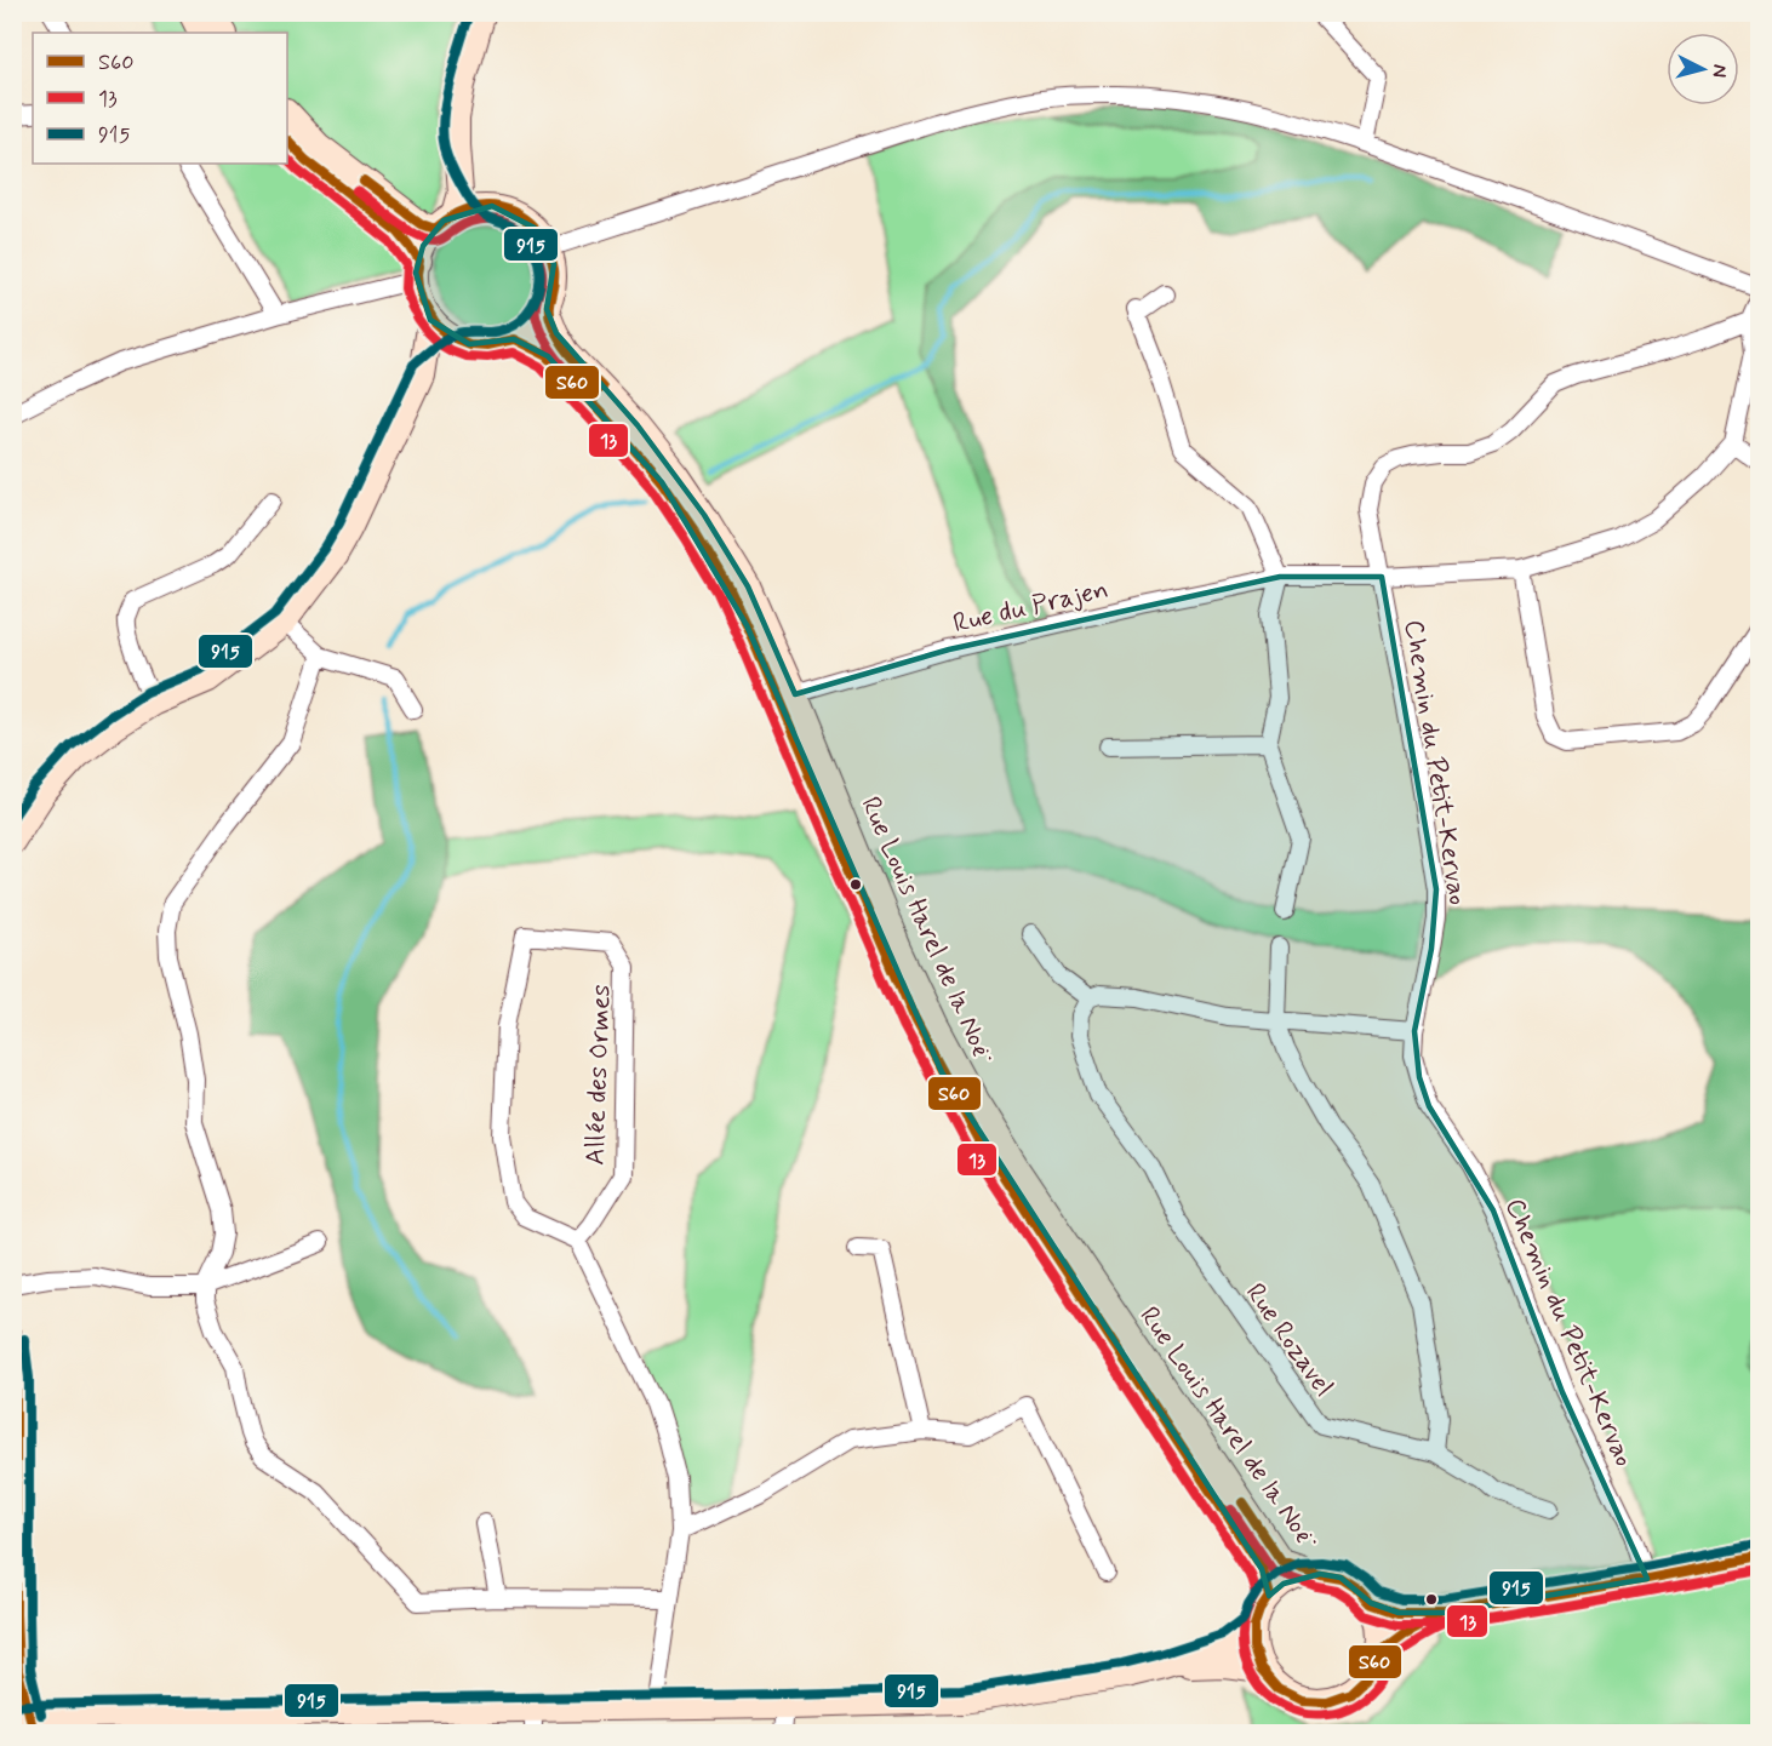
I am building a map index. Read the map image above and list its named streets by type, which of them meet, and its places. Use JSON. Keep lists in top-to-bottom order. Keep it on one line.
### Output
{"streets":{"main road":["Rue Louis Harel de la Noë"],"street":["Rue du Prajen","Chemin du Petit-Kervao","Allée des Ormes","Rue Rozavel"]},"crossings":[["Rue du Prajen","Chemin du Petit-Kervao"],["Rue du Prajen","Rue Louis Harel de la Noë"]],"lines":["transit line 915","transit line S60","transit line 13"],"legend":["S60","13","915"],"north":"right"}
